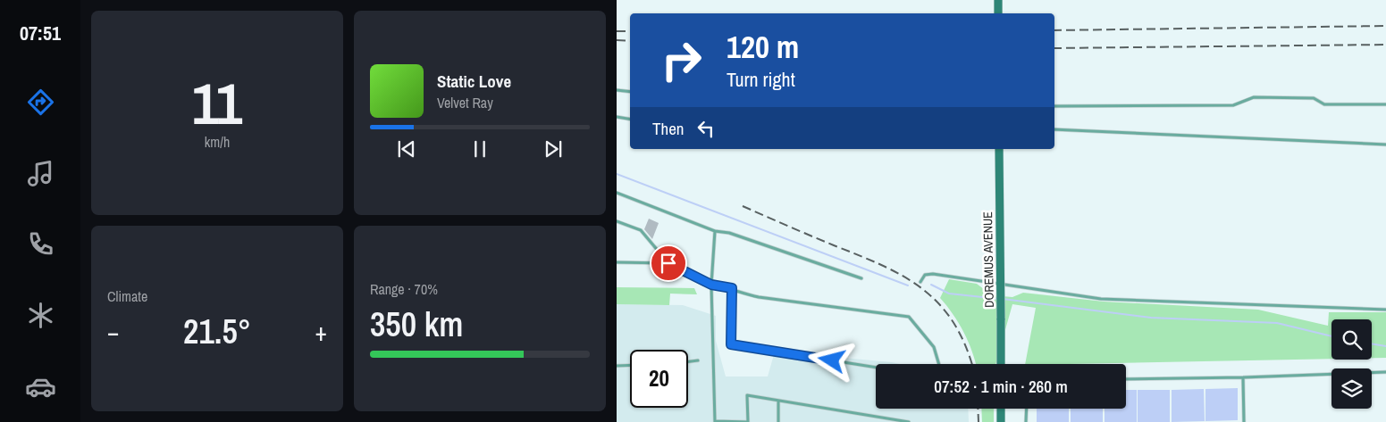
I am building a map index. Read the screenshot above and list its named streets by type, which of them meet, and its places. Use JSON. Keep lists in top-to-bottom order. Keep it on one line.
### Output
{"streets":{"main road":["DOREMUS AVENUE"]},"page":{"tabs":"07:51","tile":[["11","km/h"],"Climate",["Range · 70%","350 km"]],"turn":["120 m","Turn right"],"song":["Static Love","Velvet Ray"],"then":"Then","heat":["−","21.5°","+"],"limit":"20","trip":"07:52 · 1 min · 260 m"}}
